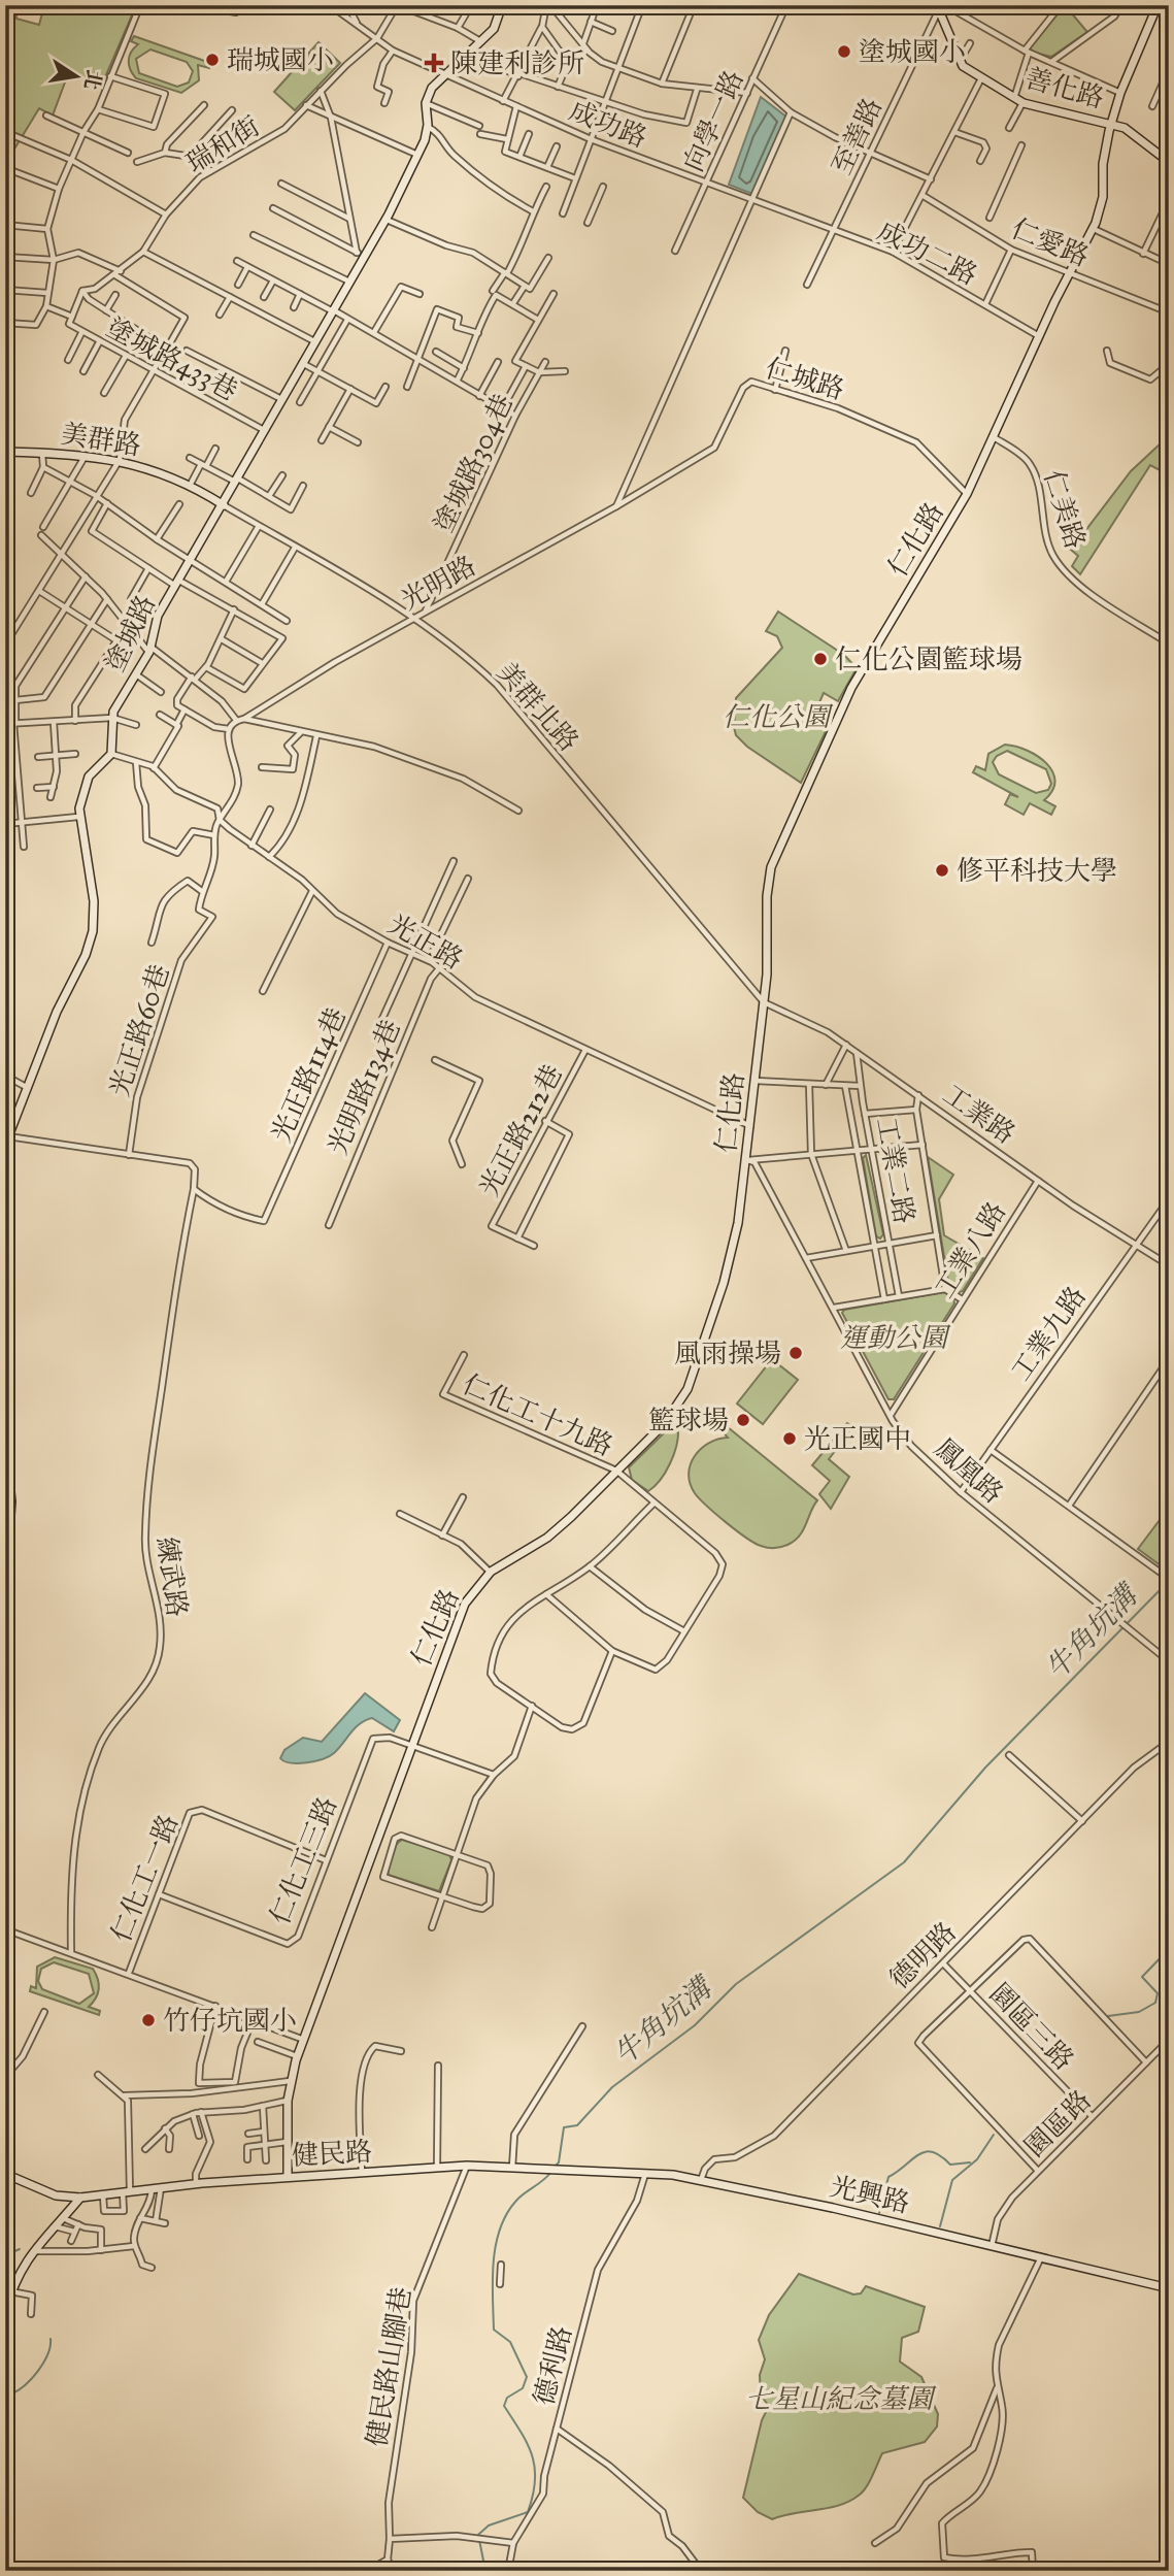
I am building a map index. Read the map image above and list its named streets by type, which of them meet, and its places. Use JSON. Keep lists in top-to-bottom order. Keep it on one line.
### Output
{"streets":{"main road":["善化路","美群路","仁化路","塗城路","健民路","光興路"],"street":["向學一路","成功路","至善路","瑞和街","仁愛路","成功二路","塗城路433巷","仁城路","塗城路304巷","仁美路","光明路","美群北路","光正路","光正路60巷","光正路114巷","光明路134巷","工業路","光正路212巷","工業二路","工業八路","工業九路","仁化工十九路","鳳凰路","練武路","仁化工三路","仁化工一路","德明路","園區三路","園區路","德利路","健民路山腳巷"]},"crossings":[["善化路","仁化路"],["向學一路","成功路"],["成功路","瑞和街"],["成功路","成功二路"],["至善路","成功二路"],["仁愛路","仁化路"],["成功二路","仁化路"],["塗城路433巷","塗城路"],["仁城路","仁化路"],["仁城路","光明路"],["美群路","塗城路"],["美群路","美群北路"],["塗城路304巷","光明路"],["仁美路","仁化路"],["仁化路","美群北路"],["仁化路","光正路"],["仁化路","工業路"],["仁化路","仁化工十九路"],["仁化路","鳳凰路"],["仁化路","仁化工三路"],["仁化路","健民路"],["光明路","美群北路"],["塗城路","美群北路"],["塗城路","光正路"],["美群北路","工業路"],["光正路","光正路114巷"],["光正路","光明路134巷"],["光正路","光正路212巷"],["光正路114巷","練武路"],["工業路","工業二路"],["工業路","工業八路"],["工業路","工業九路"],["工業八路","鳳凰路"],["工業九路","鳳凰路"],["仁化工三路","仁化工一路"],["德明路","園區三路"],["德明路","光興路"],["園區三路","園區路"],["園區路","光興路"],["健民路","光興路"],["健民路","健民路山腳巷"],["光興路","德利路"]],"water":["牛角坑溝"],"parks":["仁化公園","運動公園","七星山紀念墓園"],"places":{"other":["塗城國小","瑞城國小","仁化公園籃球場","修平科技大學","風雨操場","籃球場","光正國中","竹仔坑國小"],"health":["陳建利診所"]},"north":"right"}
